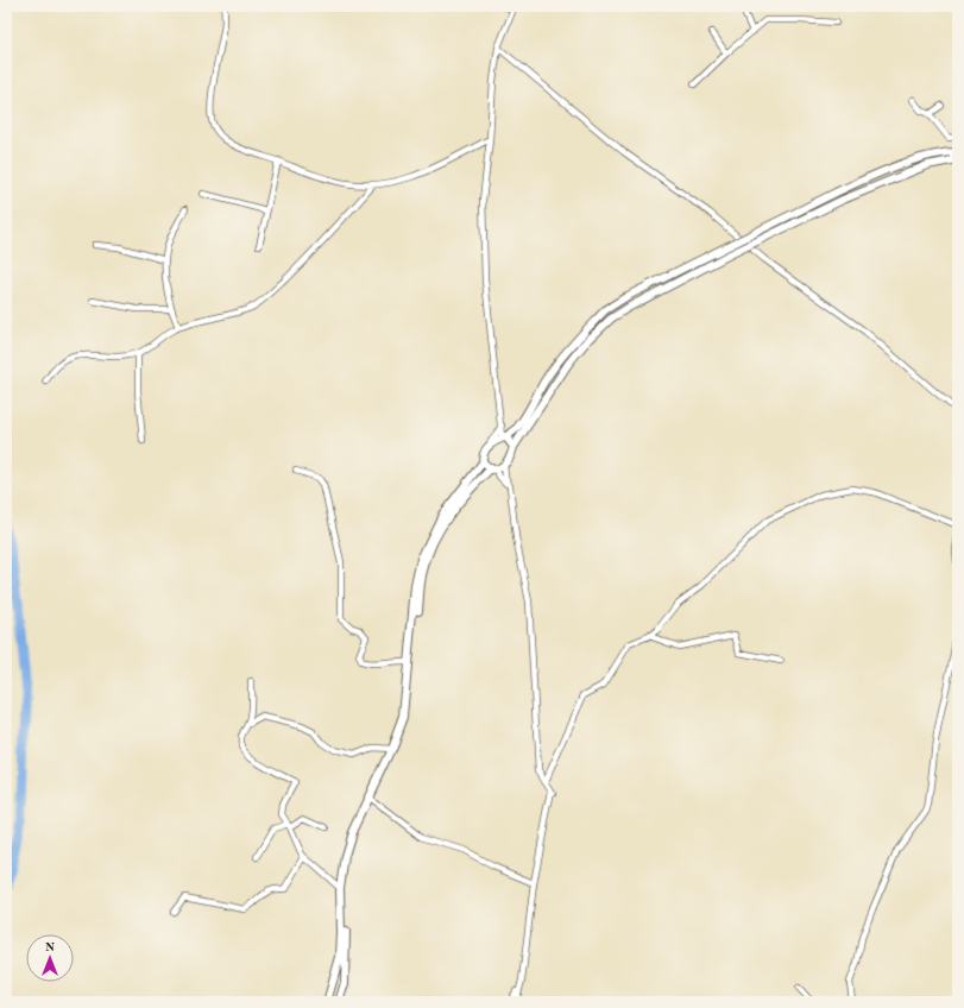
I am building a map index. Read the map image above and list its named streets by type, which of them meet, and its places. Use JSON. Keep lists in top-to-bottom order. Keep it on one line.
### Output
{"north":"top"}
